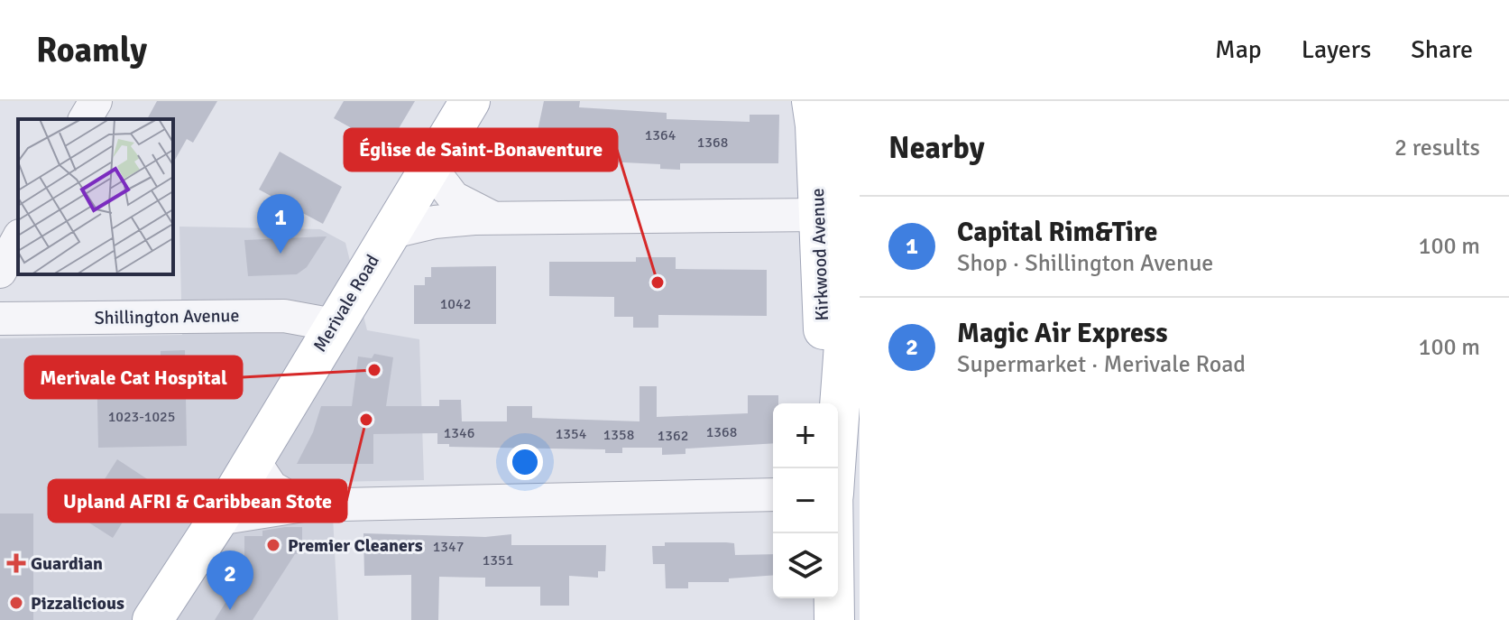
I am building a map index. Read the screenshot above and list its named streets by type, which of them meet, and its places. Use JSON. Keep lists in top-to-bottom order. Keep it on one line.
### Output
{"streets":{"main road":["Kirkwood Avenue","Merivale Road"],"street":["Shillington Avenue"]},"crossings":[["Merivale Road","Shillington Avenue"]],"places":{"other":["Église de Saint-Bonaventure","Merivale Cat Hospital","Upland AFRI & Caribbean Stote","Premier Cleaners","Pizzalicious"],"health":["Guardian"]},"house_numbers":["1364","1368","1042","1023-1025","1368","1346","1354","1358","1362","1347","1351"],"page":{"header":"Roamly","nav":["Map","Layers","Share"],"heading":["Nearby","2 results"],"pins":["1","2"],"list":[{"mark":"1","name":"Capital Rim&Tire","note":"Shop · Shillington Avenue","value":"100 m"},{"mark":"2","name":"Magic Air Express","note":"Supermarket · Merivale Road","value":"100 m"}],"map_buttons":["+","−"]}}
